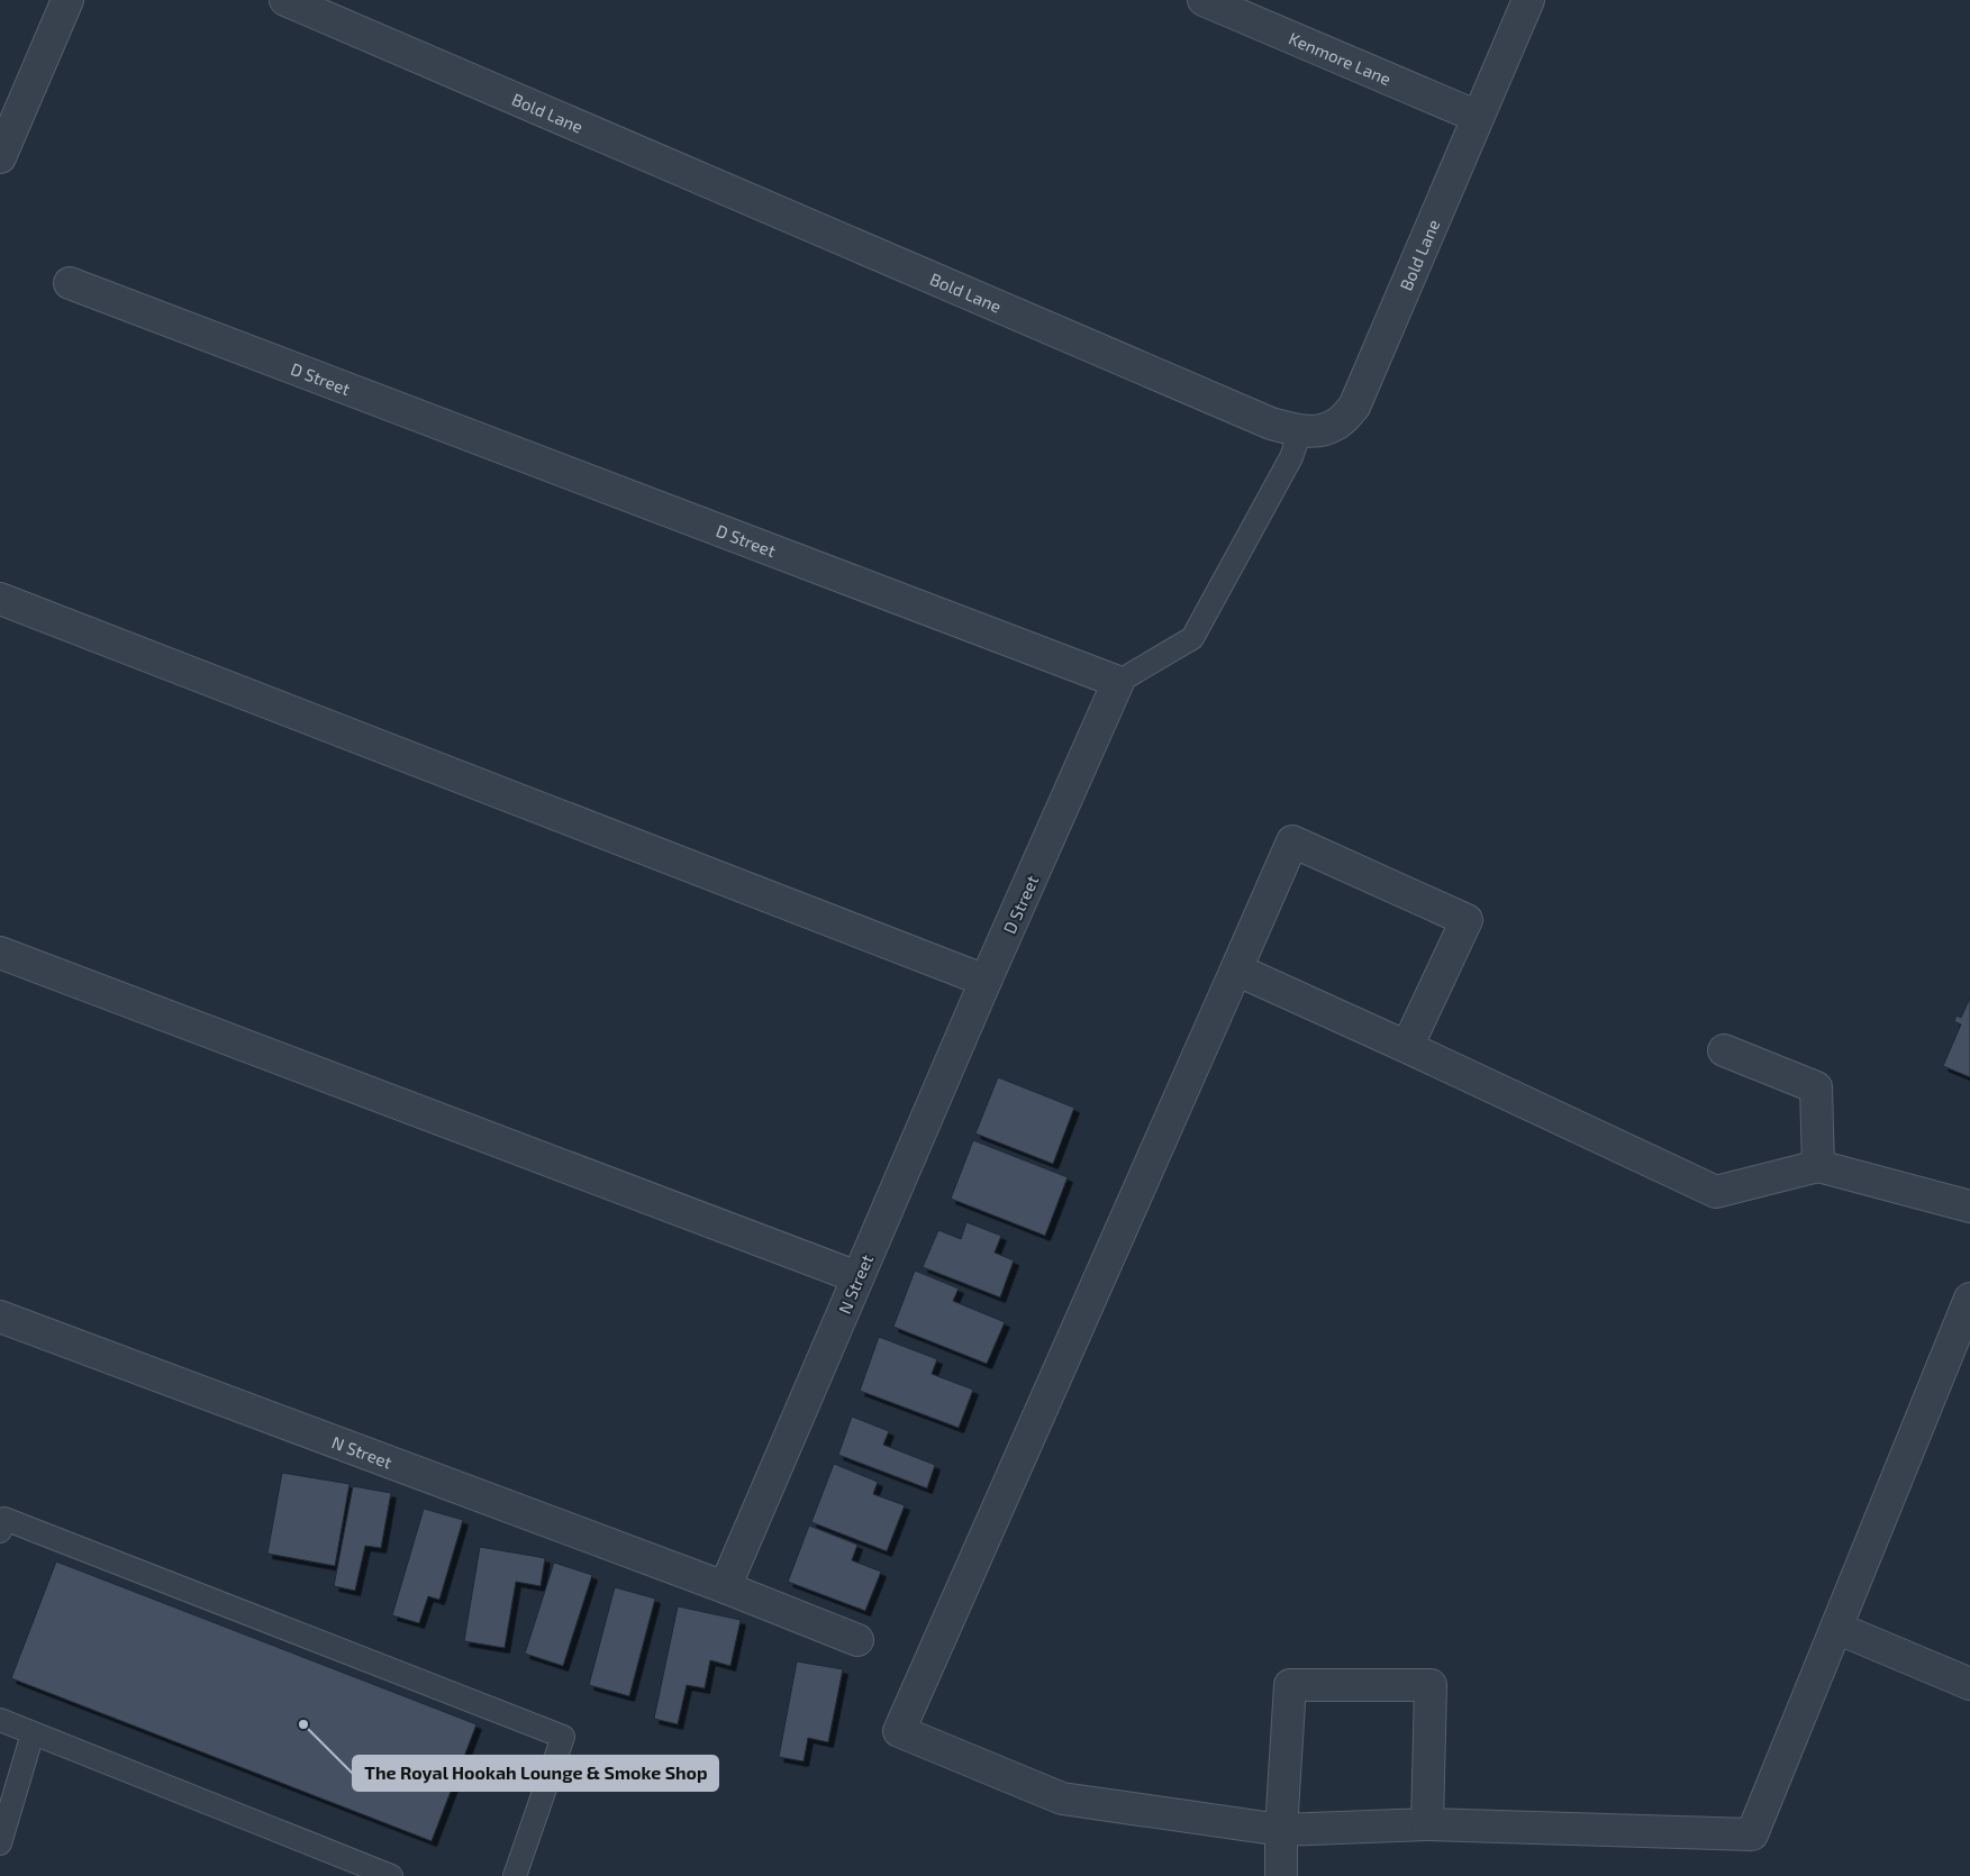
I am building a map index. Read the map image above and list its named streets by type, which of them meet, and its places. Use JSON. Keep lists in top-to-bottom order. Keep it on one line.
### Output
{"streets":{"street":["Kenmore Lane","Bold Lane","D Street","N Street"]},"crossings":[["Kenmore Lane","Bold Lane"],["D Street","N Street"]],"places":["The Royal Hookah Lounge & Smoke Shop"]}
